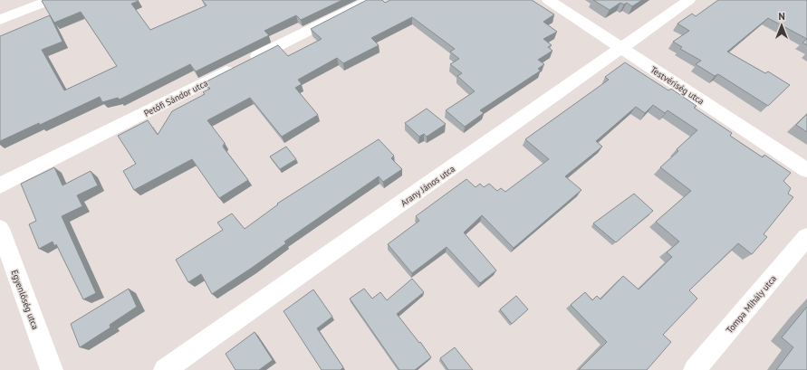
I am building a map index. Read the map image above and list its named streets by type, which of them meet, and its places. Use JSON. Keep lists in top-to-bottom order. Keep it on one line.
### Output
{"streets":{"street":["Testvériség utca","Petőfi Sándor utca","Arany János utca","Egyenlőség utca","Tompa Mihály utca"]},"crossings":[["Testvériség utca","Arany János utca"]],"north":"top"}
